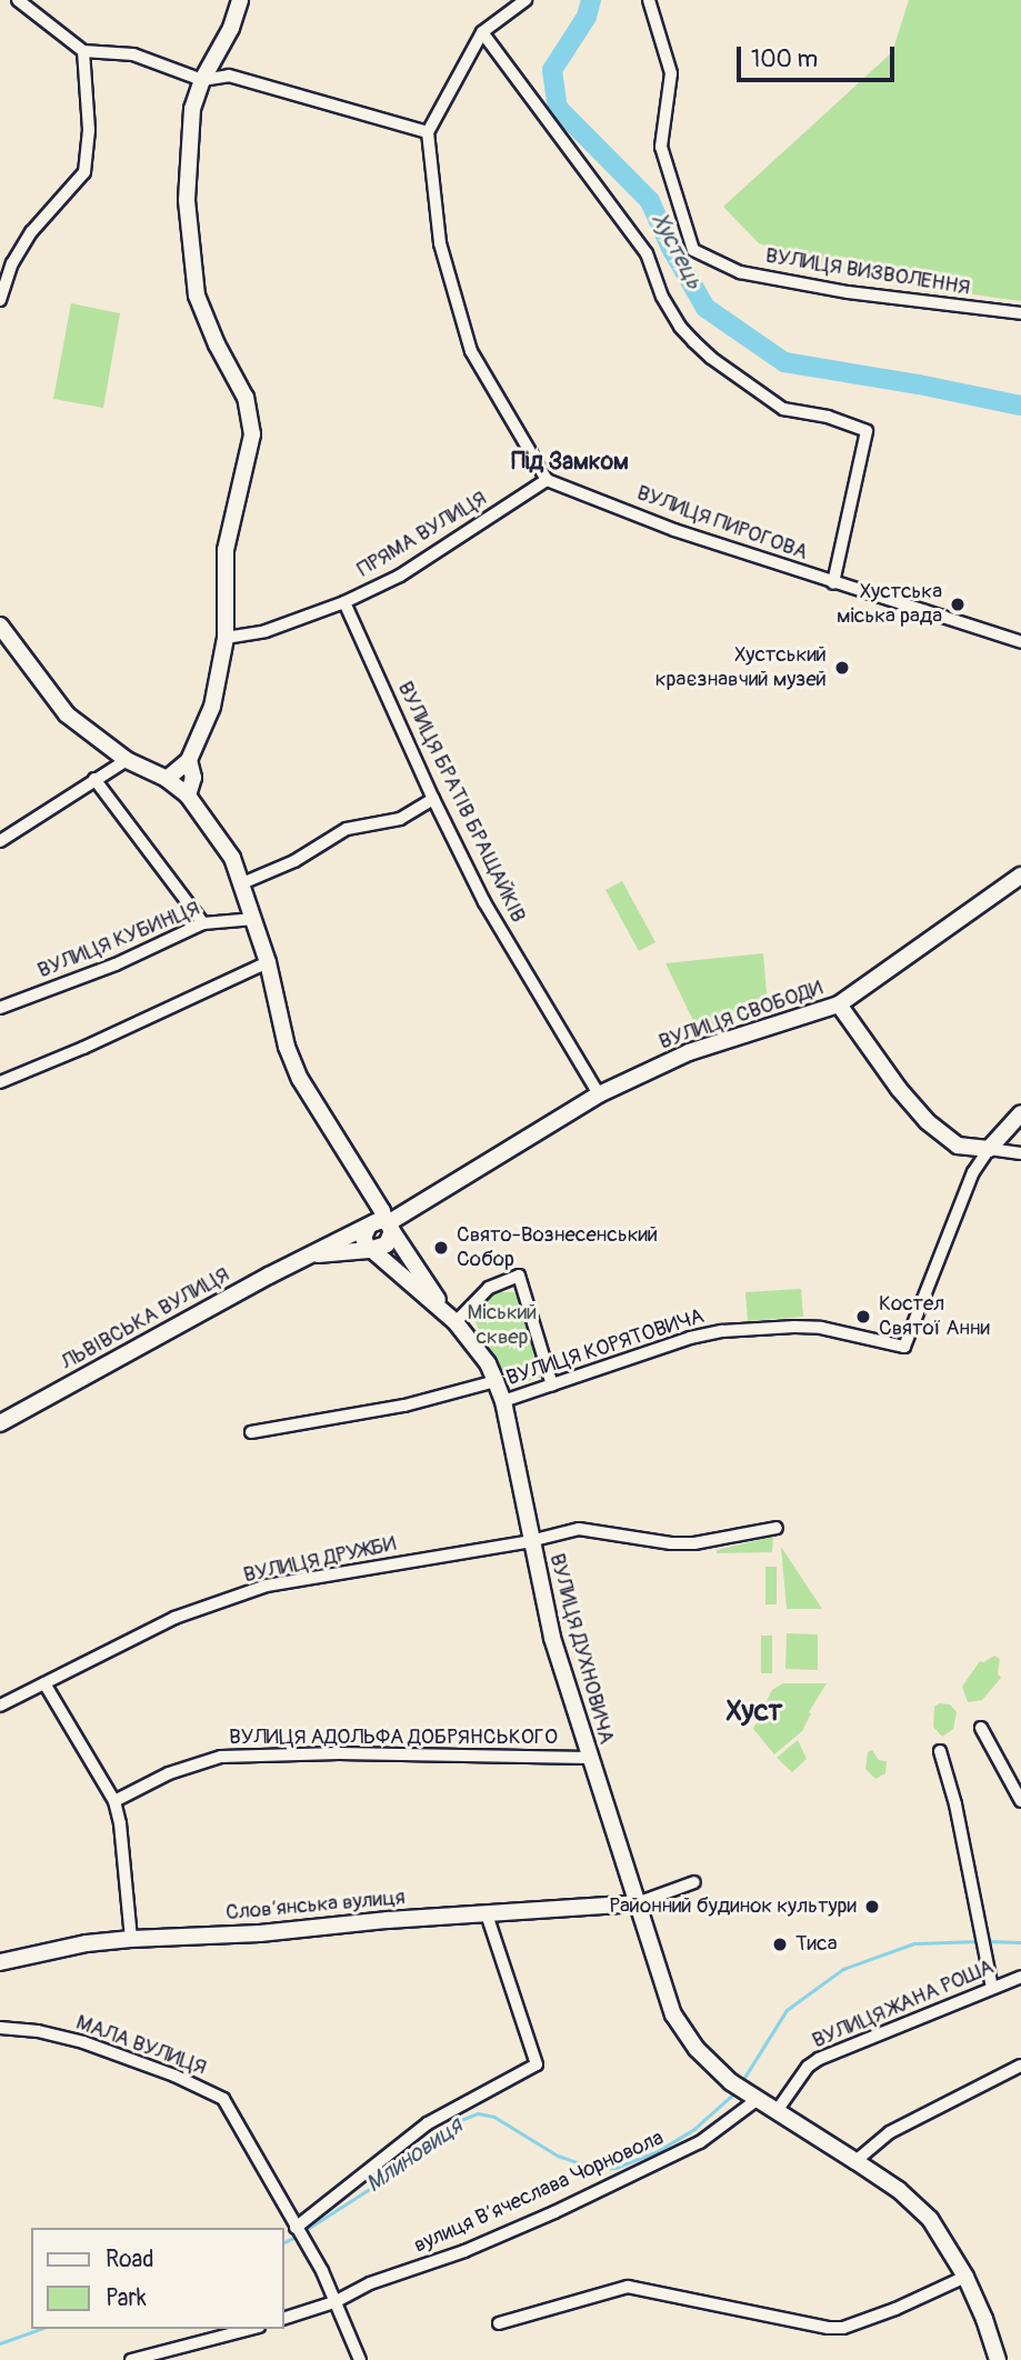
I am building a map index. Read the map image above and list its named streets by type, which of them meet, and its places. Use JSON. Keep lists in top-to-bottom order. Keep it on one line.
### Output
{"streets":{"main road":["ВУЛИЦЯ СВОБОДИ","ЛЬВІВСЬКА ВУЛИЦЯ","ВУЛИЦЯ ДУХНОВИЧА","Словʼянська вулиця"],"street":["ВУЛИЦЯ ВИЗВОЛЕННЯ","ВУЛИЦЯ ПИРОГОВА","ПРЯМА ВУЛИЦЯ","ВУЛИЦЯ БРАТІВ БРАЩАЙКІВ","ВУЛИЦЯ КУБИНЦЯ","ВУЛИЦЯ КОРЯТОВИЧА","ВУЛИЦЯ ДРУЖБИ","ВУЛИЦЯ АДОЛЬФА ДОБРЯНСЬКОГО","ВУЛИЦЯ ЖАНА РОША","МАЛА ВУЛИЦЯ","вулиця Вʼячеслава Чорновола"]},"crossings":[["ВУЛИЦЯ ПИРОГОВА","ПРЯМА ВУЛИЦЯ"],["ПРЯМА ВУЛИЦЯ","ВУЛИЦЯ БРАТІВ БРАЩАЙКІВ"],["ВУЛИЦЯ БРАТІВ БРАЩАЙКІВ","ВУЛИЦЯ СВОБОДИ"],["ВУЛИЦЯ СВОБОДИ","ЛЬВІВСЬКА ВУЛИЦЯ"],["ВУЛИЦЯ СВОБОДИ","ВУЛИЦЯ КОРЯТОВИЧА"],["ВУЛИЦЯ КОРЯТОВИЧА","ВУЛИЦЯ ДУХНОВИЧА"],["ВУЛИЦЯ ДРУЖБИ","ВУЛИЦЯ ДУХНОВИЧА"],["ВУЛИЦЯ ДУХНОВИЧА","ВУЛИЦЯ АДОЛЬФА ДОБРЯНСЬКОГО"],["ВУЛИЦЯ ДУХНОВИЧА","Словʼянська вулиця"],["ВУЛИЦЯ ДУХНОВИЧА","ВУЛИЦЯ ЖАНА РОША"],["ВУЛИЦЯ ДУХНОВИЧА","вулиця Вʼячеслава Чорновола"],["МАЛА ВУЛИЦЯ","вулиця Вʼячеслава Чорновола"]],"districts":["Під Замком","Хуст"],"water":["Хустець","Млиновиця"],"parks":["Міський сквер"],"places":["Хустська міська рада","Хустський краєзнавчий музей","Свято-Вознесенський Собор","Костел Святої Анни","Районний будинок культури","Тиса"],"legend":["Road","Park"],"scale_bar":"100 m"}
